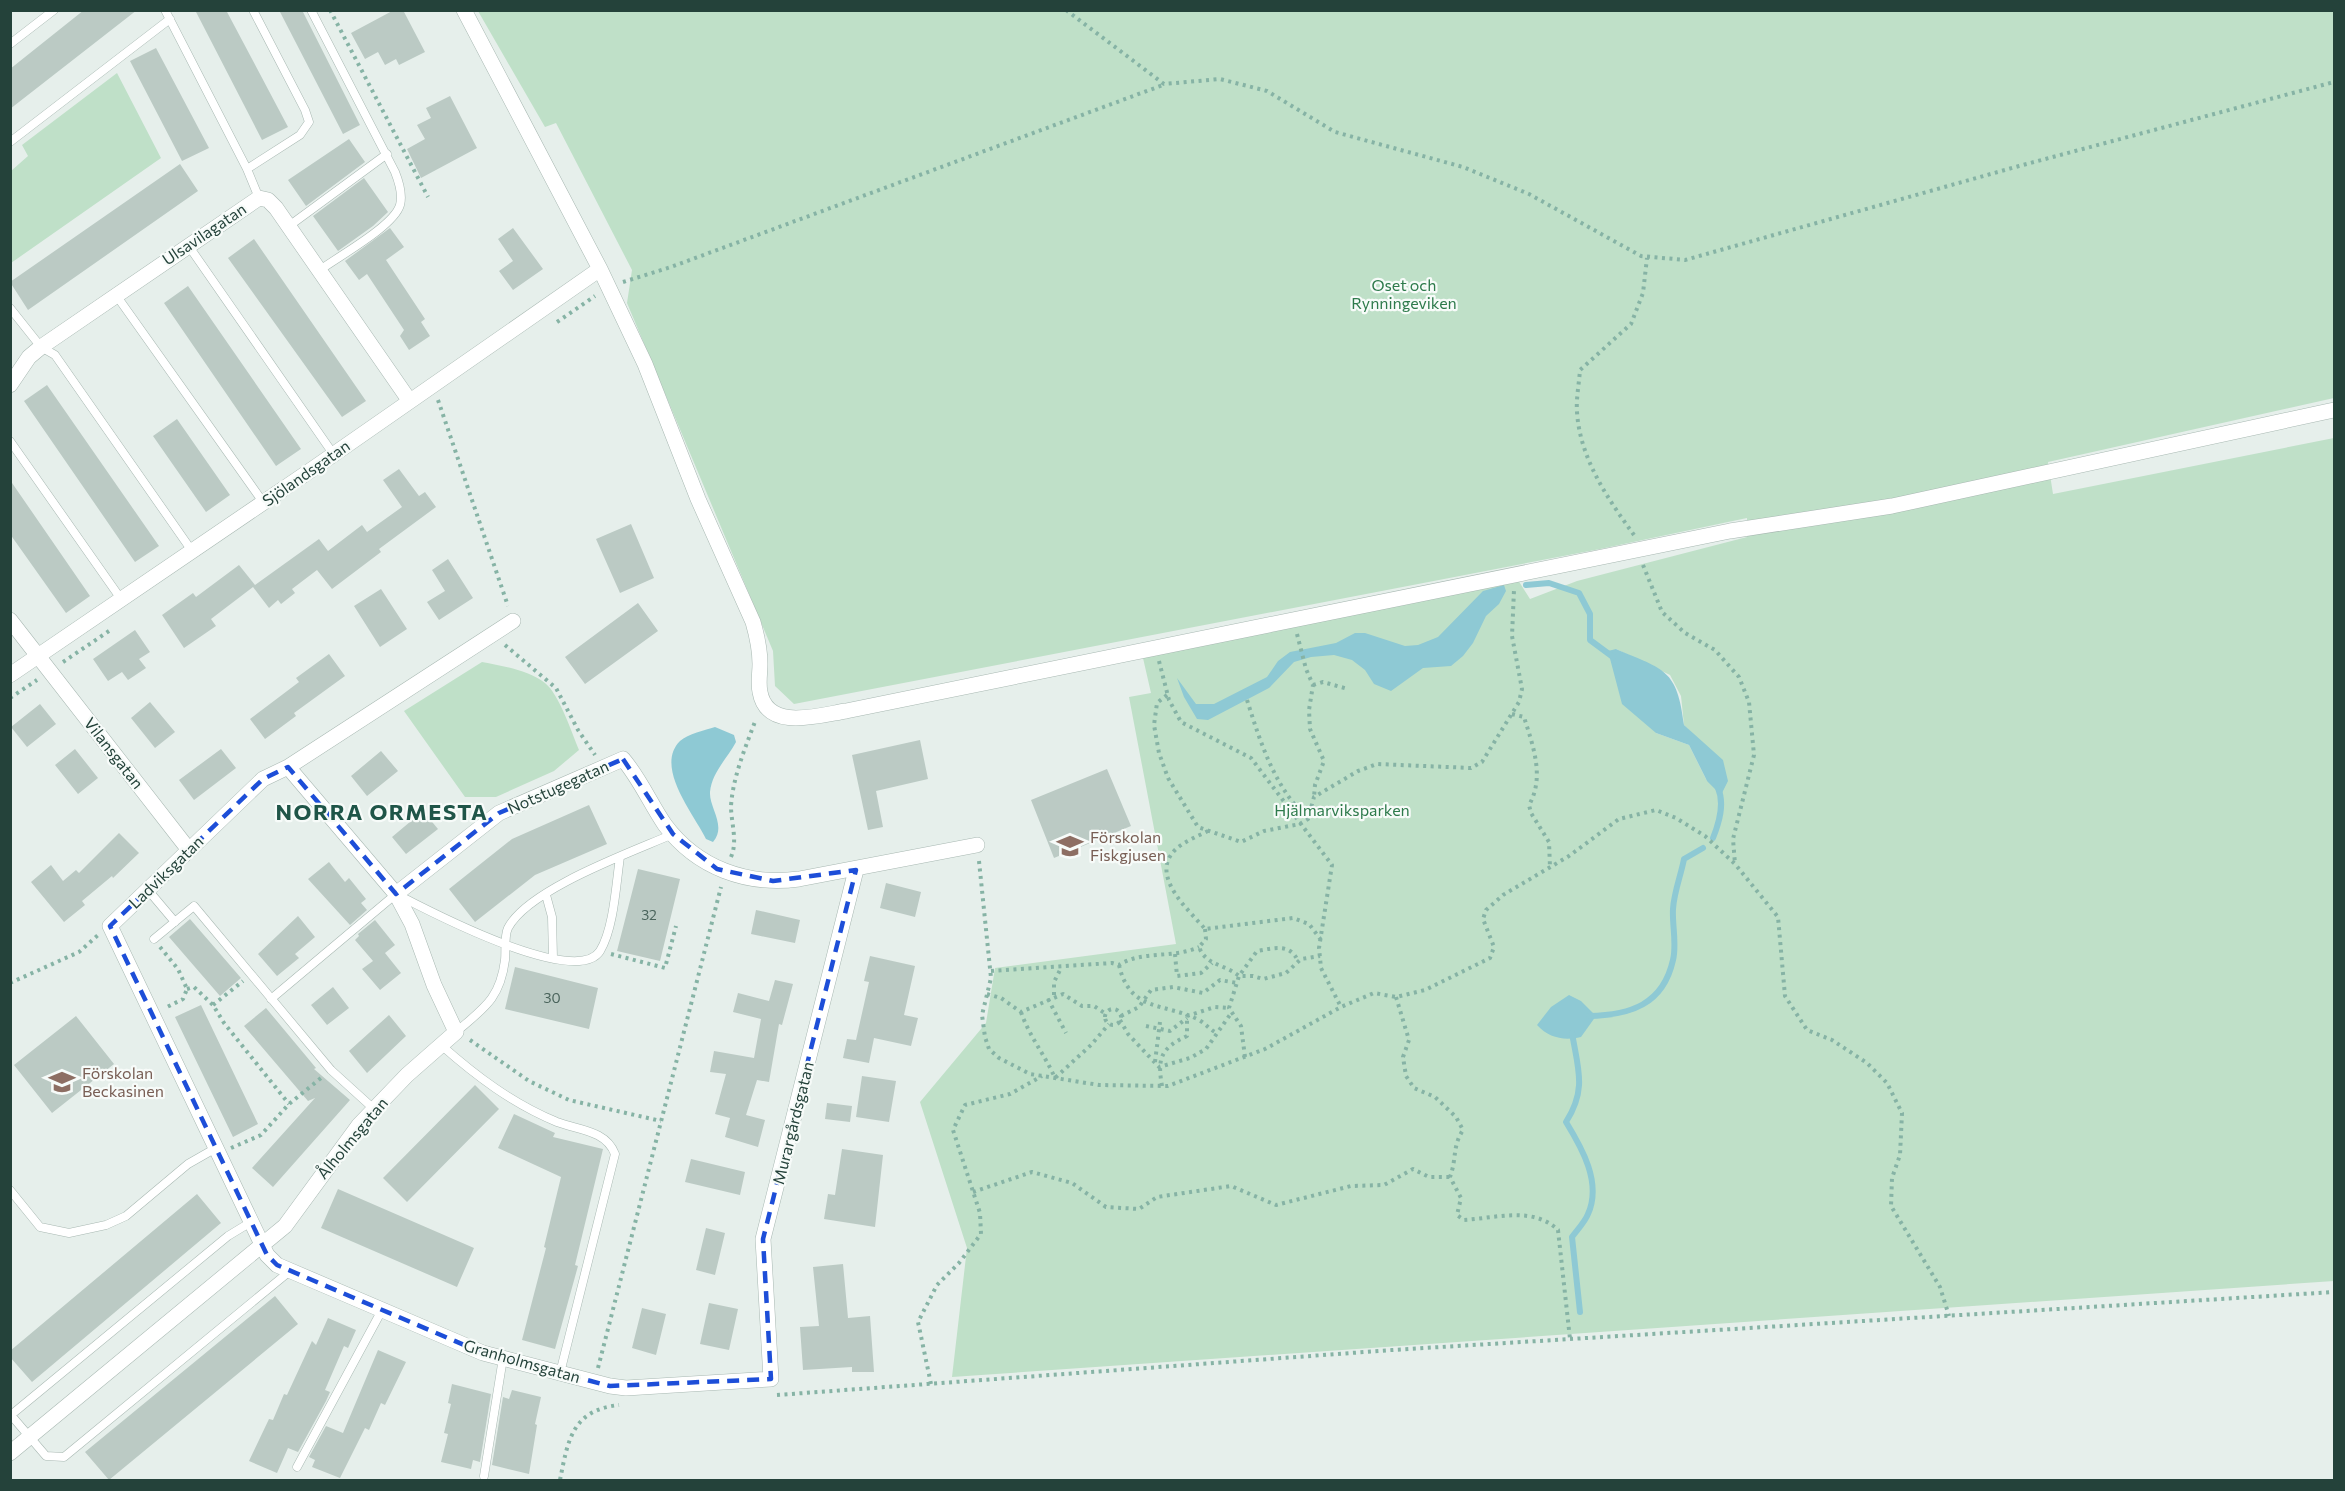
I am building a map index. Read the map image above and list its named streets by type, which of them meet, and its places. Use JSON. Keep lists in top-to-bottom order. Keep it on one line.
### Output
{"streets":{"street":["Ulsavilagatan","Sjölandsgatan","Vilansgatan","Notstugegatan","Ladviksgatan","Murargårdsgatan","Ålholmsgatan","Granholmsgatan"]},"crossings":[["Ulsavilagatan","Sjölandsgatan"],["Sjölandsgatan","Vilansgatan"],["Vilansgatan","Ladviksgatan"],["Notstugegatan","Murargårdsgatan"],["Murargårdsgatan","Granholmsgatan"],["Ålholmsgatan","Granholmsgatan"]],"districts":["NORRA ORMESTA"],"parks":["Oset och Rynningeviken","Hjälmarviksparken"],"places":{"school or university":["Förskolan Fiskgjusen","Förskolan Beckasinen"]},"house_numbers":["32","30"]}
